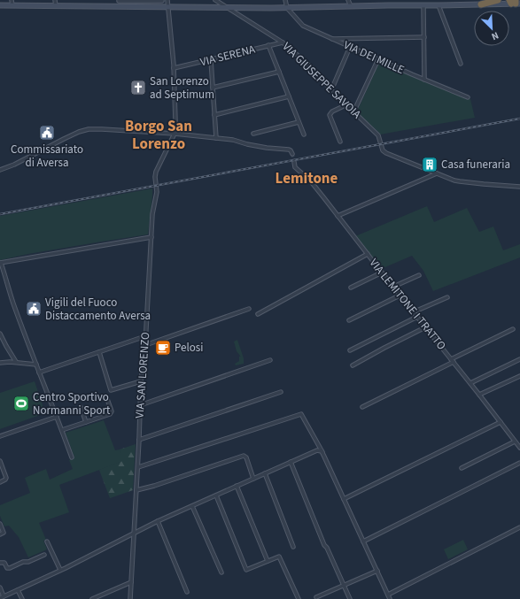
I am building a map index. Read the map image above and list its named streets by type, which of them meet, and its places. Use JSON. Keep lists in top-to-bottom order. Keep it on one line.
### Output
{"streets":{"street":["VIA SERENA","VIA DEI MILLE","VIA GIUSEPPE SAVOIA","VIA LEMITONE I TRATTO","VIA SAN LORENZO"]},"crossings":[["VIA SERENA","VIA GIUSEPPE SAVOIA"],["VIA SERENA","VIA SAN LORENZO"]],"districts":["Borgo San Lorenzo","Lemitone"],"places":{"church":["San Lorenzo ad Septimum"],"public building":["Commissariato di Aversa","Vigili del Fuoco Distaccamento Aversa"],"building":["Casa funeraria"],"cafe":["Pelosi"],"sports":["Centro Sportivo Normanni Sport"]},"north":"bottom right"}
